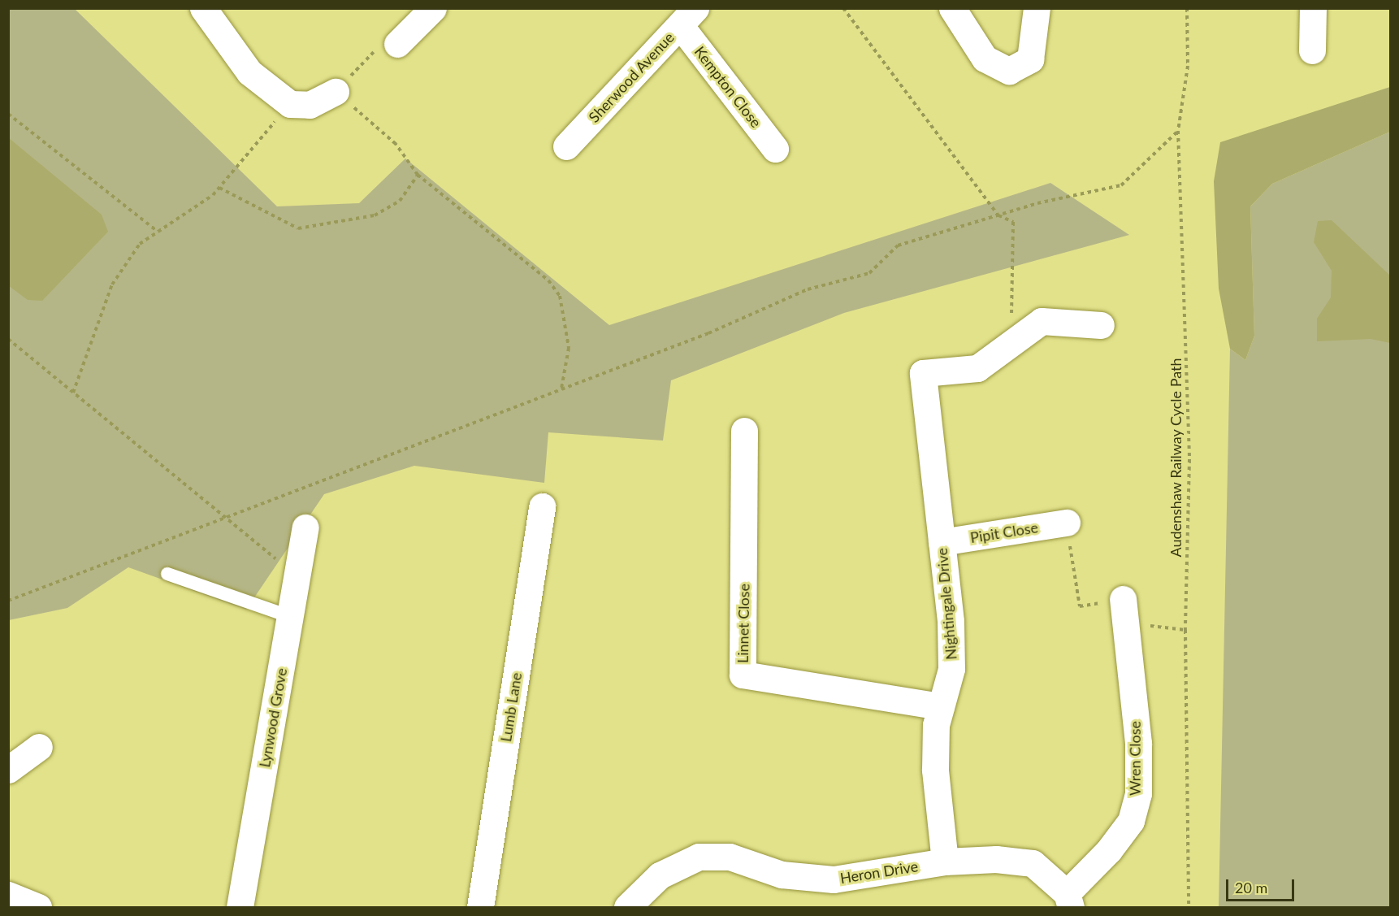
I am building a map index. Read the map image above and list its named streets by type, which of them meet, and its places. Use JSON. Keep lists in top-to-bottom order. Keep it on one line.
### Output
{"streets":{"street":["Sherwood Avenue","Kempton Close","Pipit Close","Nightingale Drive","Linnet Close","Lumb Lane","Lynwood Grove","Wren Close","Heron Drive"],"path":["Audenshaw Railway Cycle Path"]},"crossings":[["Sherwood Avenue","Kempton Close"],["Pipit Close","Nightingale Drive"],["Nightingale Drive","Linnet Close"],["Nightingale Drive","Heron Drive"],["Wren Close","Heron Drive"]],"scale_bar":"20 m"}
